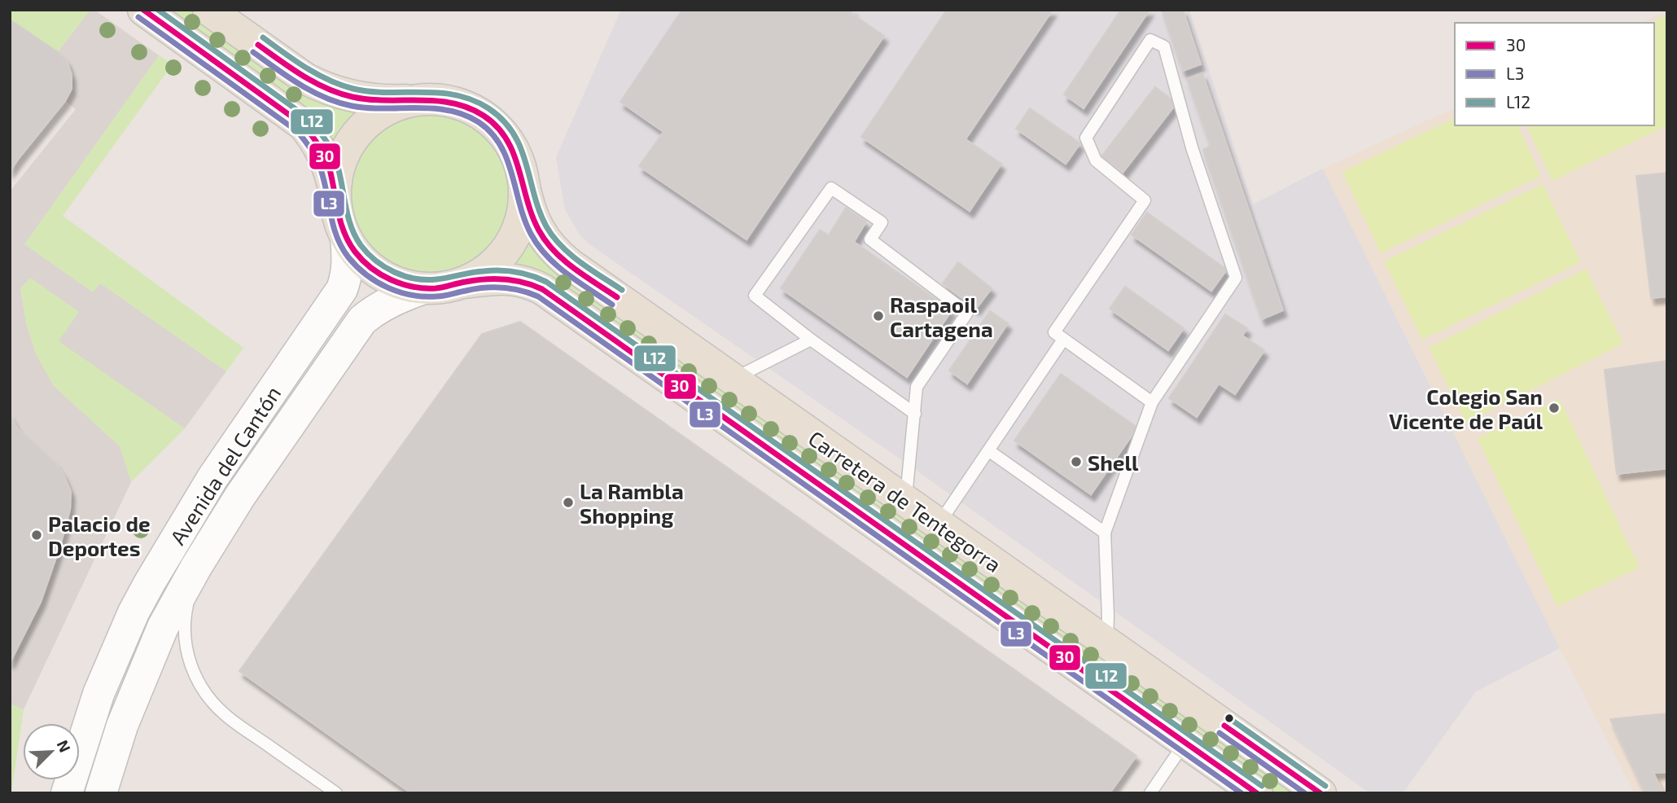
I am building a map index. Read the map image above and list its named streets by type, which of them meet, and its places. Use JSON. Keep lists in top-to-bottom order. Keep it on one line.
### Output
{"streets":{"main road":["Avenida del Cantón","Carretera de Tentegorra"]},"crossings":[["Avenida del Cantón","Carretera de Tentegorra"]],"places":["Raspaoil Cartagena","Colegio San Vicente de Paúl","Shell","La Rambla Shopping","Palacio de Deportes"],"lines":["transit line 30","transit line L12","transit line L3"],"legend":["30","L3","L12"],"north":"top right"}
